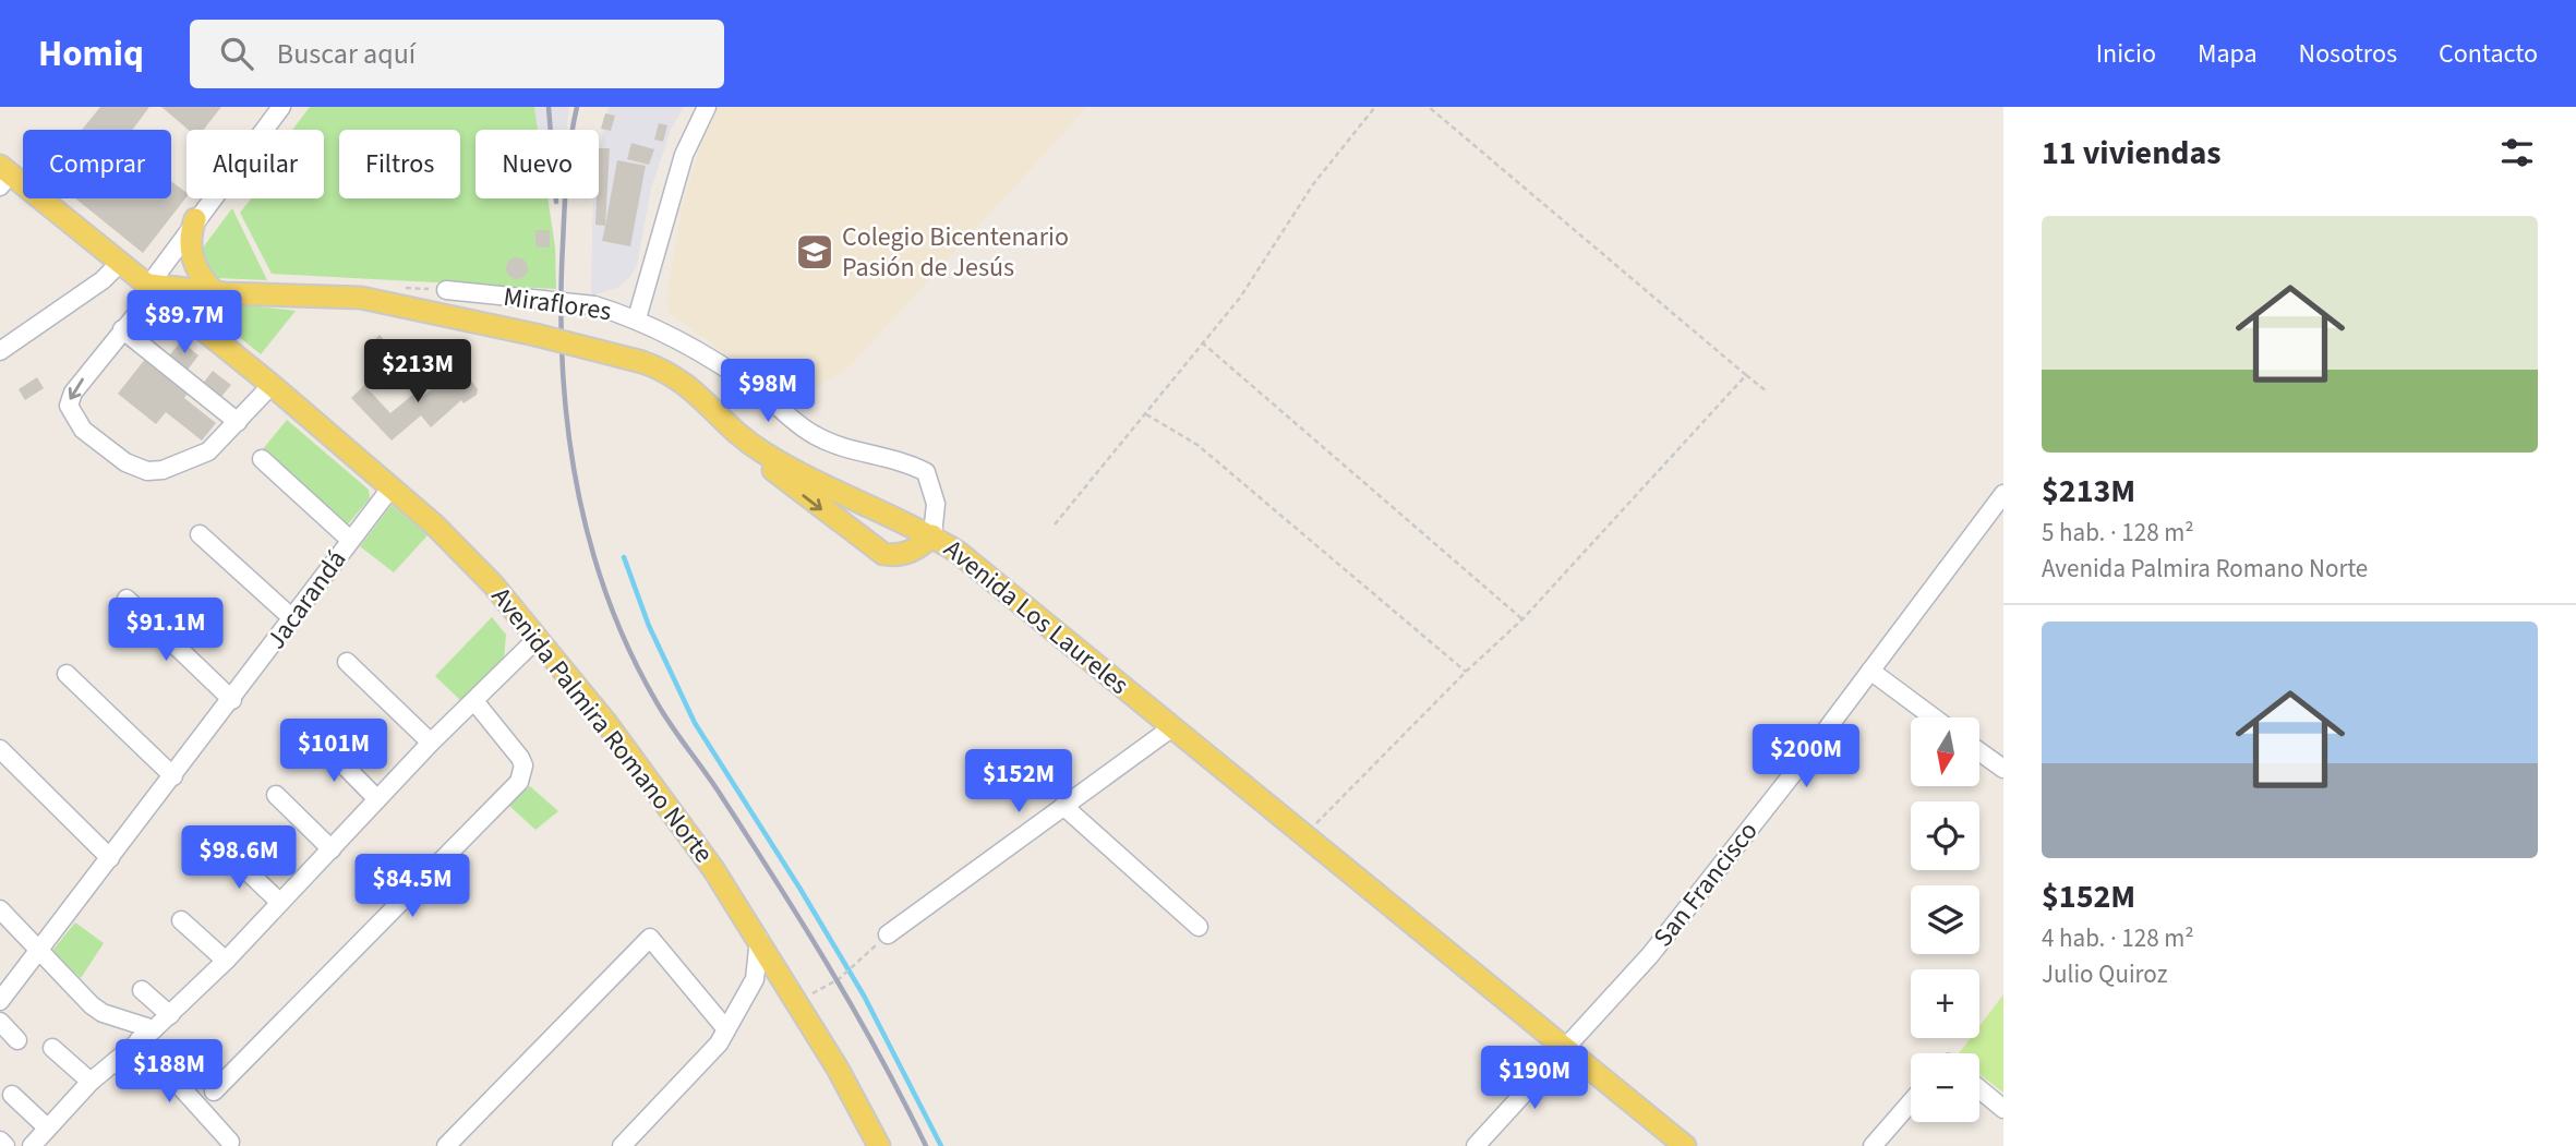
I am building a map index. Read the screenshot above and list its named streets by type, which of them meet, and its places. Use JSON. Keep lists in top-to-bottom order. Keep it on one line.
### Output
{"streets":{"main road":["Avenida Los Laureles","Avenida Palmira Romano Norte"],"street":["Miraflores","Jacarandá","San Francisco"]},"crossings":[["Miraflores","Avenida Los Laureles"],["Jacarandá","Avenida Palmira Romano Norte"],["Avenida Los Laureles","Avenida Palmira Romano Norte"],["Avenida Los Laureles","San Francisco"]],"places":{"school or university":["Colegio Bicentenario Pasión de Jesús"]},"north":"bottom","page":{"header":"Homiq","search":"Buscar aquí","nav":["Inicio","Mapa","Nosotros","Contacto"],"heading":"11 viviendas","chip":["Comprar","Alquilar","Filtros","Nuevo"],"list":[{"name":"$213M","note":"5 hab. · 128 m² · Avenida Palmira Romano Norte"},{"name":"$152M","note":"4 hab. · 128 m² · Julio Quiroz"}],"price":["$89.7M","$213M","$98M","$91.1M","$101M","$200M","$152M","$98.6M","$84.5M","$188M","$190M"],"map_buttons":["+","−"]}}
